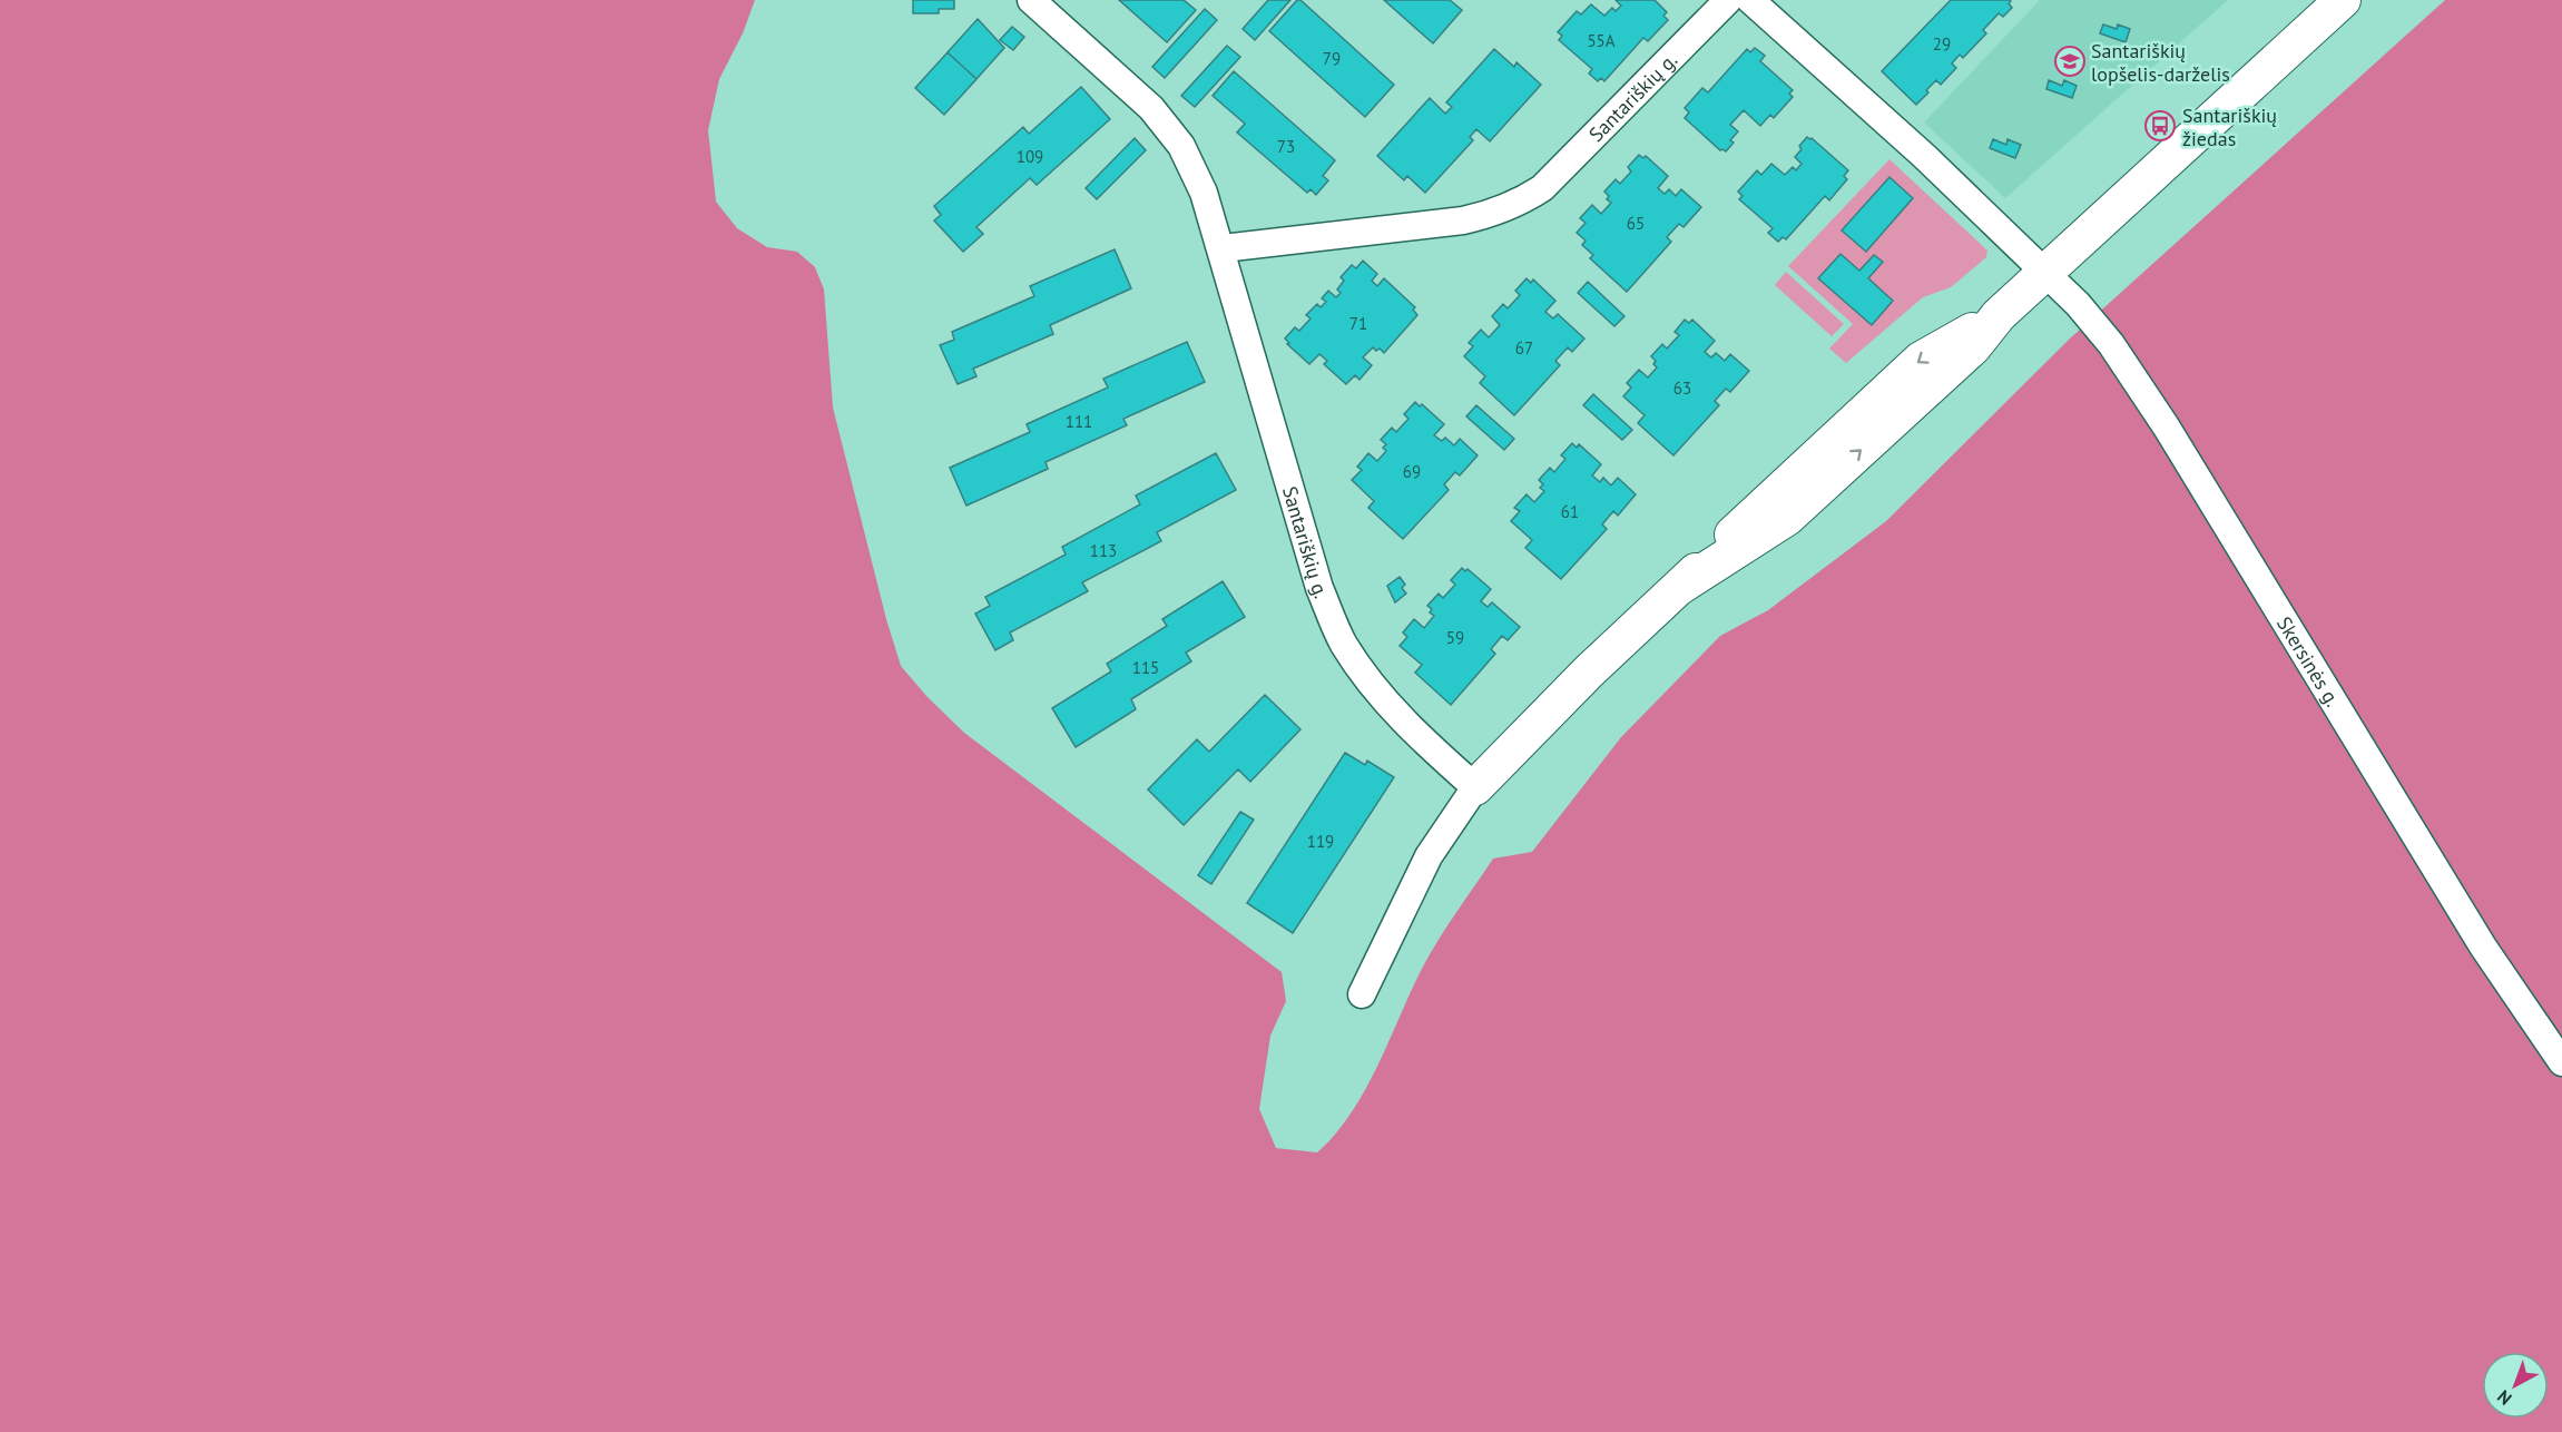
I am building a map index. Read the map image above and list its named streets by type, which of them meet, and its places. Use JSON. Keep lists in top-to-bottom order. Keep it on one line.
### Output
{"streets":{"street":["Santariškių g.","Skersinės g."]},"places":{"school or university":["Santariškių lopšelis-darželis"],"bus stop":["Santariškių žiedas"]},"house_numbers":["55A","29","79","73","109","65","71","67","63","111","69","61","113","59","115","119"],"north":"bottom left"}
